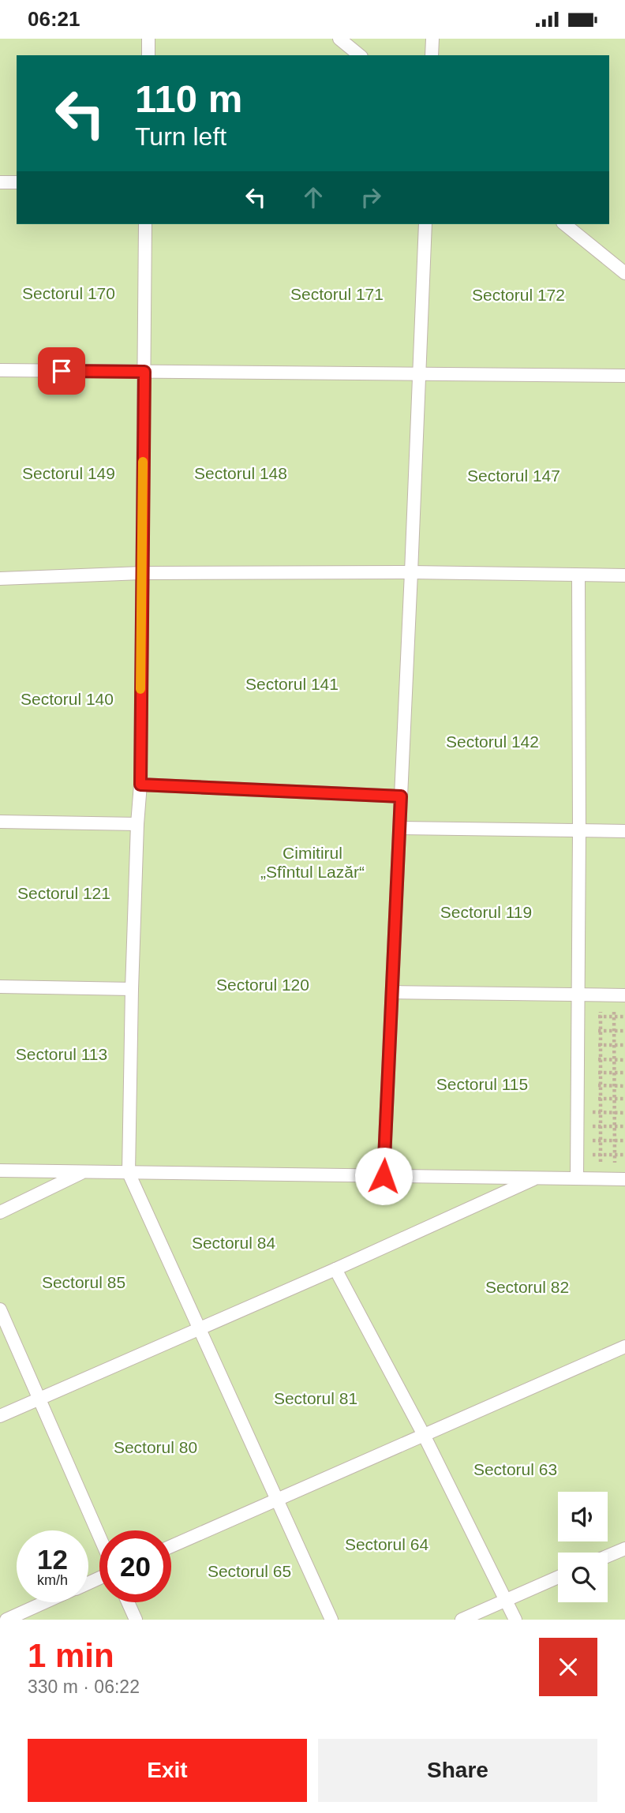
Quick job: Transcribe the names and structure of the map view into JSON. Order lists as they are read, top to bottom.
{
  "parks": [
    "Sectorul 170",
    "Sectorul 171",
    "Sectorul 172",
    "Sectorul 149",
    "Sectorul 148",
    "Sectorul 147",
    "Sectorul 141",
    "Sectorul 140",
    "Sectorul 142",
    "Cimitirul „Sfîntul Lazăr“",
    "Sectorul 121",
    "Sectorul 119",
    "Sectorul 120",
    "Sectorul 113",
    "Sectorul 115",
    "Sectorul 84",
    "Sectorul 85",
    "Sectorul 82",
    "Sectorul 81",
    "Sectorul 80",
    "Sectorul 63",
    "Sectorul 64",
    "Sectorul 65"
  ],
  "page": {
    "status": "06:21",
    "turn": ["110 m", "Turn left"],
    "speed": "12 km/h",
    "limit": "20",
    "heading": ["1 min", "330 m · 06:22"],
    "buttons": ["Exit", "Share"]
  }
}
